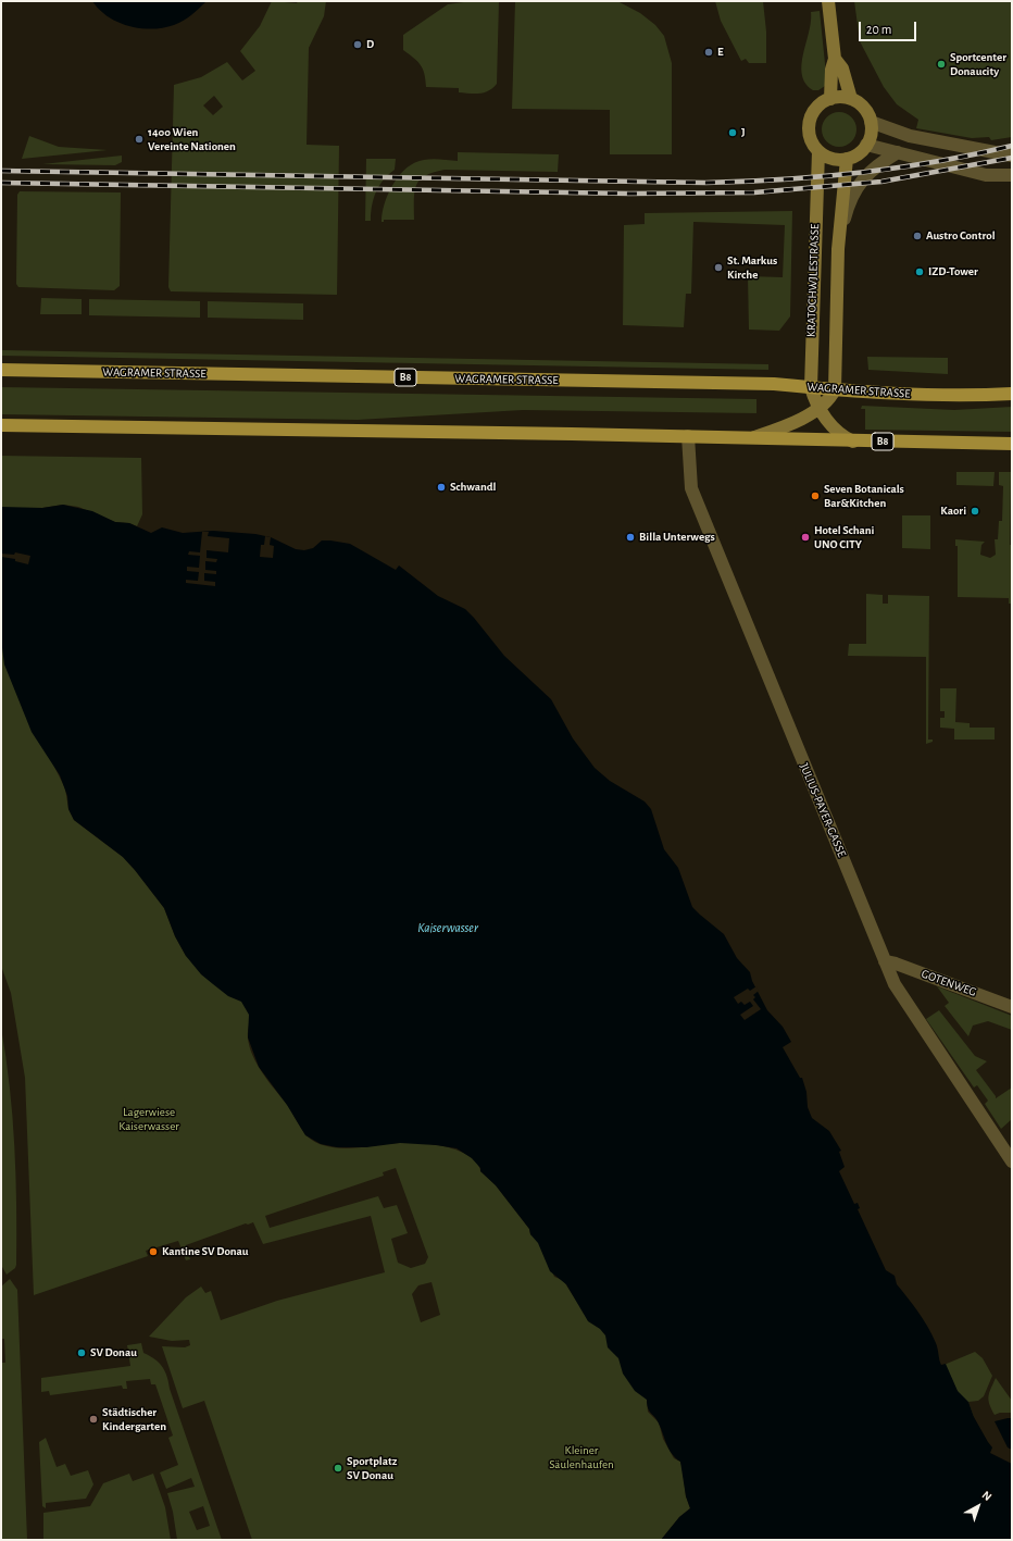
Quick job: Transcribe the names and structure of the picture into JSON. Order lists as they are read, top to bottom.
{
  "streets": {
    "main road": ["KRATOCHWJLESTRASSE", "WAGRAMER STRASSE", "B8"],
    "street": ["JULIUS-PAYER-GASSE", "GOTENWEG"]
  },
  "crossings": [
    ["KRATOCHWJLESTRASSE", "WAGRAMER STRASSE"],
    ["KRATOCHWJLESTRASSE", "B8"],
    ["B8", "JULIUS-PAYER-GASSE"],
    ["JULIUS-PAYER-GASSE", "GOTENWEG"]
  ],
  "water": ["Kaiserwasser"],
  "parks": ["Lagerwiese Kaiserwasser", "Kleiner Säulenhaufen"],
  "places": [
    "D",
    "E",
    "Sportcenter Donaucity",
    "J",
    "1400 Wien Vereinte Nationen",
    "Austro Control",
    "St. Markus Kirche",
    "IZD-Tower",
    "Schwandl",
    "Seven Botanicals Bar&Kitchen",
    "Kaori",
    "Billa Unterwegs",
    "Hotel Schani UNO CITY",
    "Kantine SV Donau",
    "SV Donau",
    "Städtischer Kindergarten",
    "Sportplatz SV Donau"
  ],
  "scale_bar": "20 m",
  "north": "top right"
}
